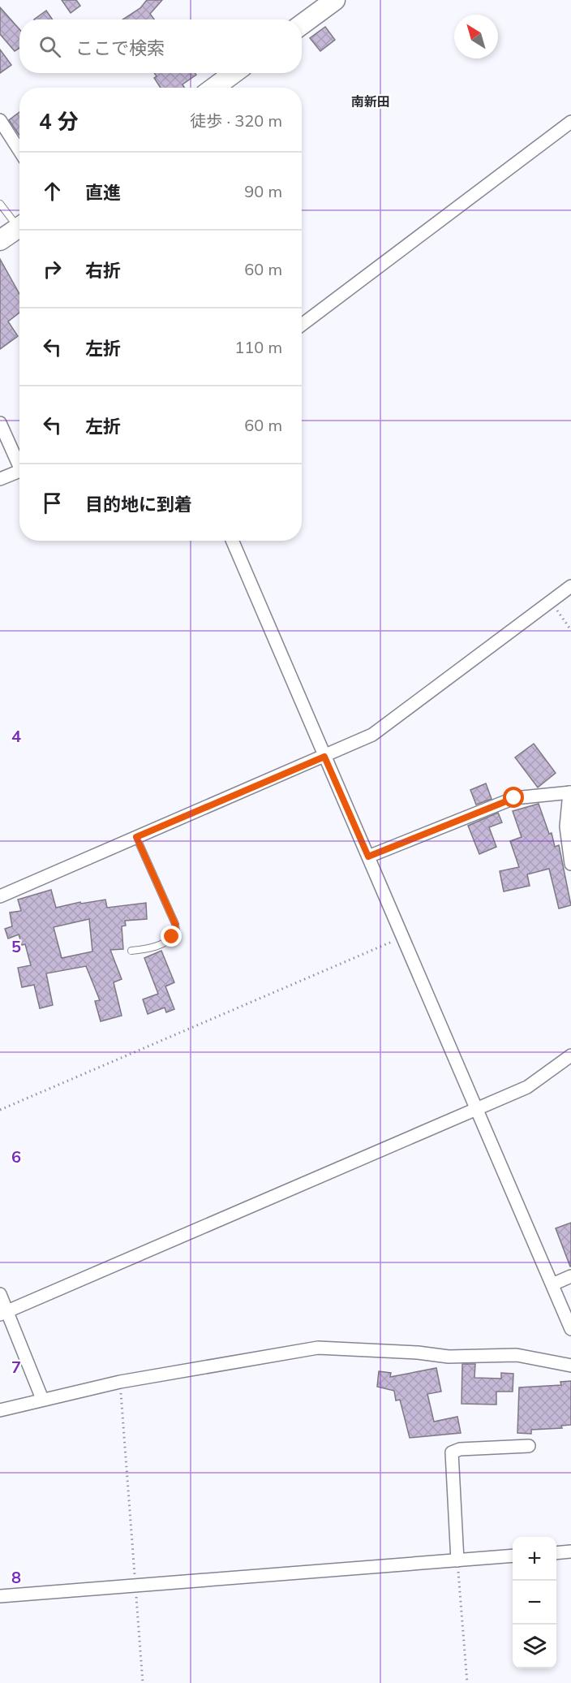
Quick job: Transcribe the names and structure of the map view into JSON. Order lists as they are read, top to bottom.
{
  "districts": ["南新田"],
  "north": "top left",
  "page": {
    "search": "ここで検索",
    "heading": ["4 分", "徒歩 · 320 m"],
    "list": [
      ["直進", "90 m"],
      ["右折", "60 m"],
      ["左折", "110 m"],
      ["左折", "60 m"],
      "目的地に到着"
    ],
    "map_buttons": ["+", "−"]
  },
  "grid": {
    "rows": [
      "4",
      "5",
      "6",
      "7",
      "8"
    ]
  }
}
